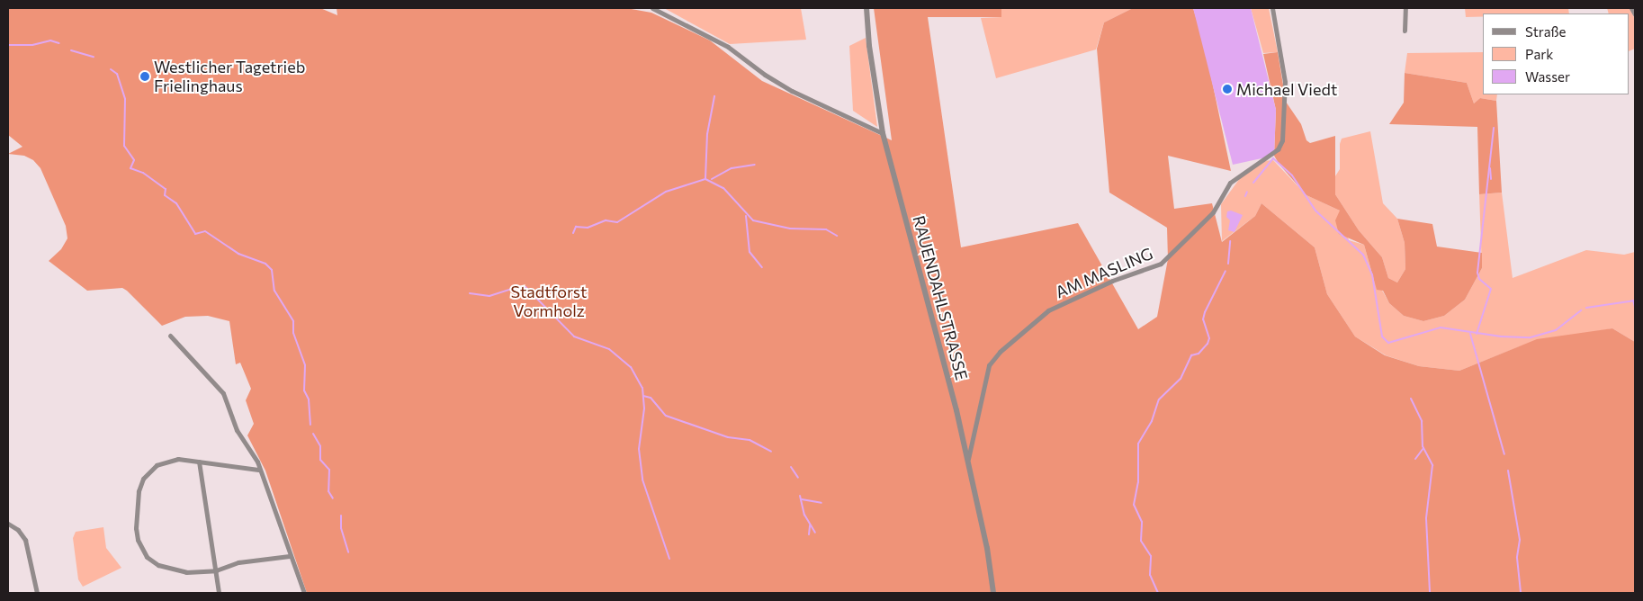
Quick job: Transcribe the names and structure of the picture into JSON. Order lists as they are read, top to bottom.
{
  "streets": {
    "street": ["AM MASLING", "RAUENDAHLSTRASSE"]
  },
  "crossings": [
    ["AM MASLING", "RAUENDAHLSTRASSE"]
  ],
  "parks": ["Stadtforst Vormholz"],
  "places": ["Westlicher Tagetrieb Frielinghaus", "Michael Viedt"],
  "legend": ["Straße", "Park", "Wasser"]
}
